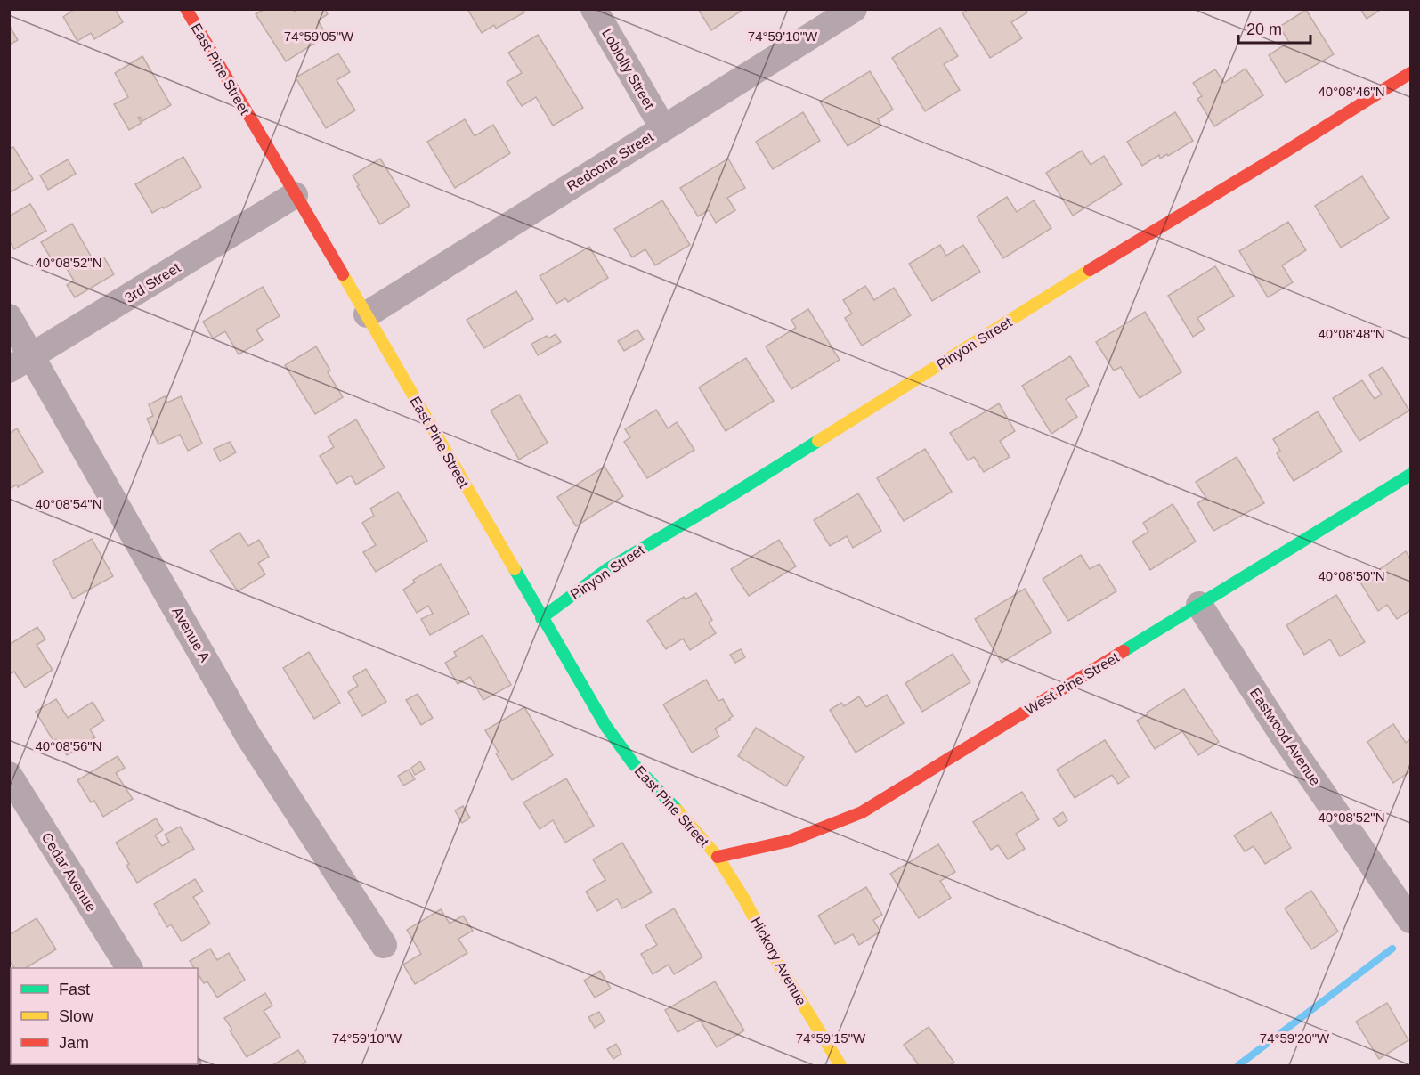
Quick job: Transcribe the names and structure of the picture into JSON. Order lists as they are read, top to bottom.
{
  "streets": {
    "street": [
      "East Pine Street",
      "Loblolly Street",
      "Redcone Street",
      "3rd Street",
      "Pinyon Street",
      "Avenue A",
      "West Pine Street",
      "Eastwood Avenue",
      "Cedar Avenue",
      "Hickory Avenue"
    ]
  },
  "crossings": [
    ["East Pine Street", "Redcone Street"],
    ["East Pine Street", "3rd Street"],
    ["East Pine Street", "Pinyon Street"],
    ["East Pine Street", "West Pine Street"],
    ["East Pine Street", "Hickory Avenue"],
    ["Loblolly Street", "Redcone Street"],
    ["3rd Street", "Avenue A"],
    ["West Pine Street", "Eastwood Avenue"],
    ["West Pine Street", "Hickory Avenue"]
  ],
  "legend": ["Fast", "Slow", "Jam"],
  "scale_bar": "20 m",
  "coordinates": [
    "74°59'05\"W",
    "74°59'10\"W",
    "40°08'46\"N",
    "40°08'52\"N",
    "40°08'48\"N",
    "40°08'54\"N",
    "40°08'50\"N",
    "40°08'56\"N",
    "74°59'15\"W",
    "74°59'20\"W"
  ]
}
